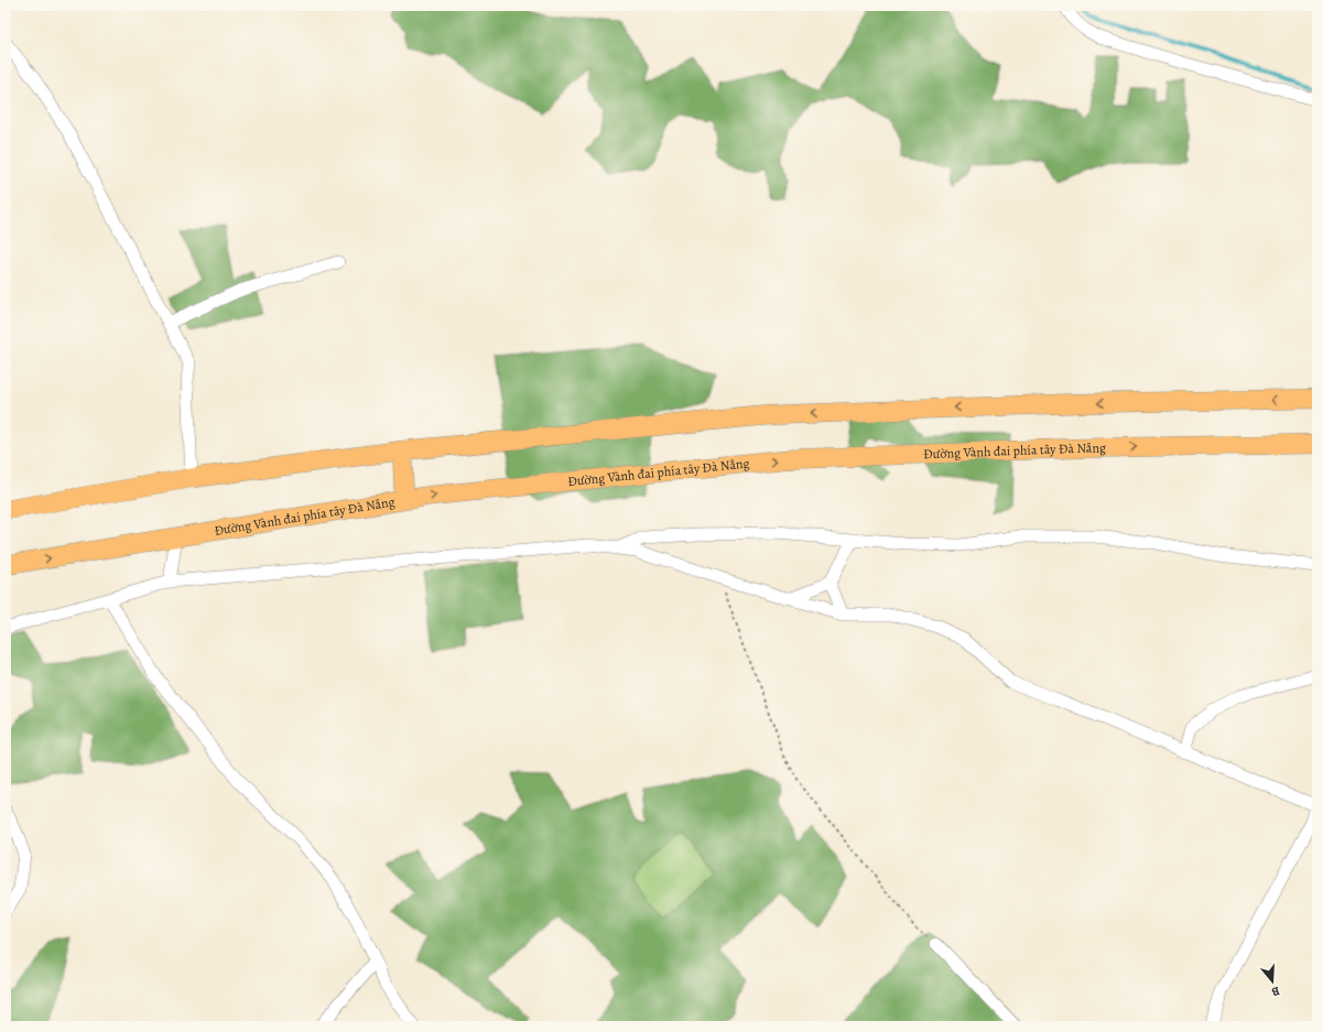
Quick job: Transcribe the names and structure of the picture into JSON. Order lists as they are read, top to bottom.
{
  "streets": {
    "main road": ["Đường Vành đai phía tây Đà Nẵng"]
  },
  "north": "bottom"
}
